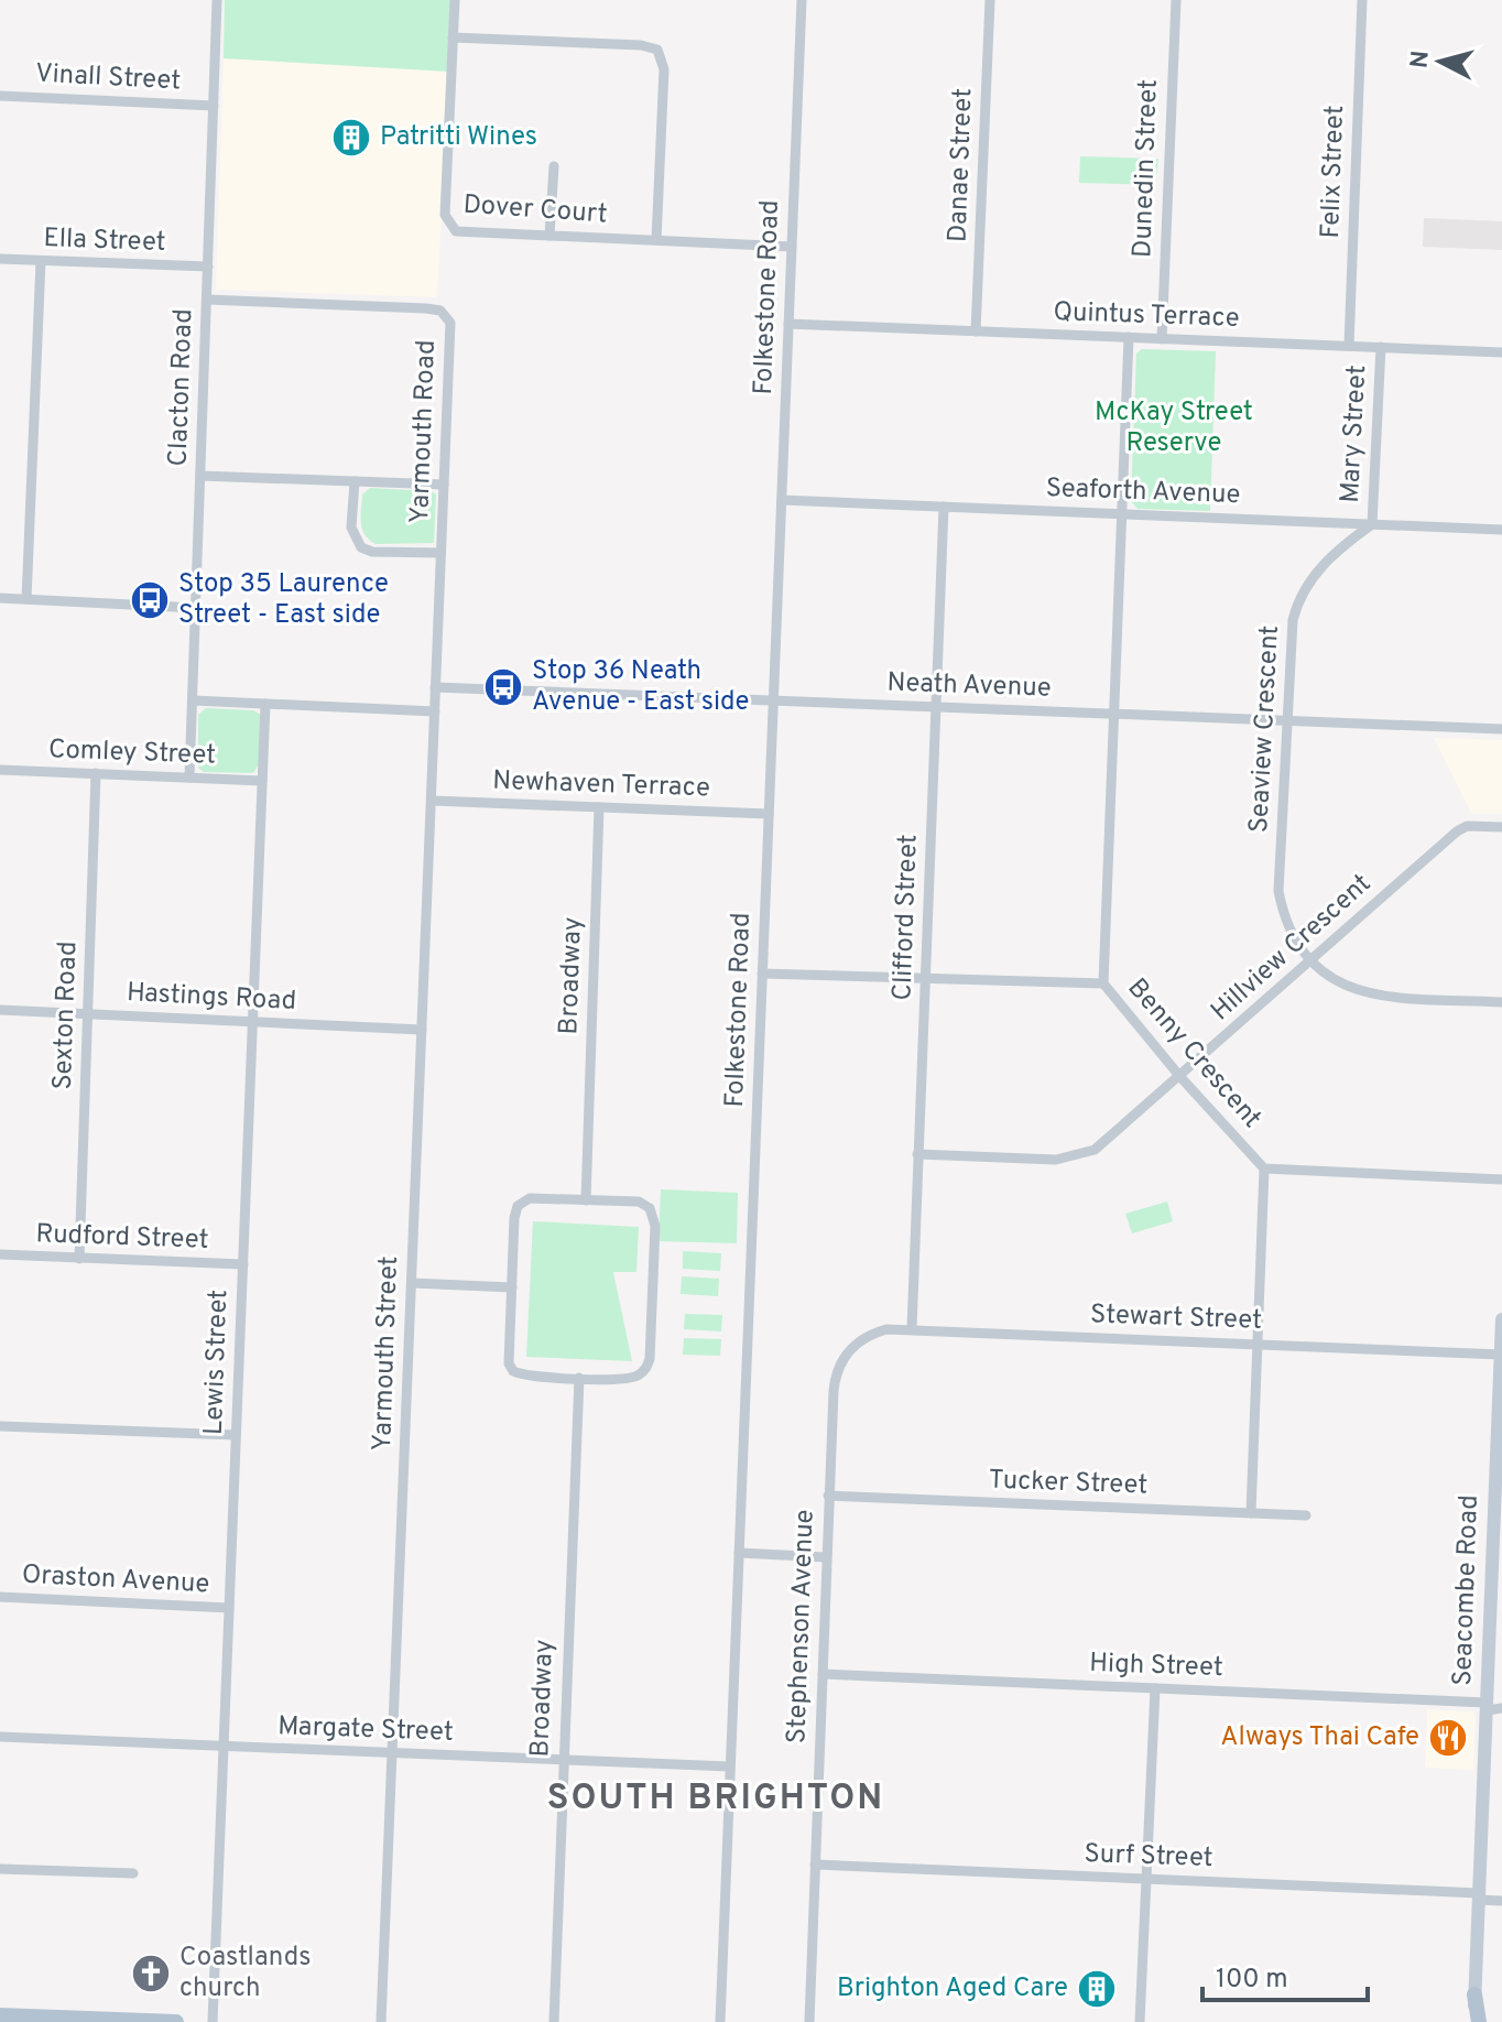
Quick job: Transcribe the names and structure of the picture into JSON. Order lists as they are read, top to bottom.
{
  "streets": {
    "main road": ["Seacombe Road"],
    "street": [
      "Vinall Street",
      "Danae Street",
      "Dunedin Street",
      "Felix Street",
      "Dover Court",
      "Ella Street",
      "Folkestone Road",
      "Quintus Terrace",
      "Clacton Road",
      "Yarmouth Road",
      "Mary Street",
      "Seaforth Avenue",
      "Neath Avenue",
      "Seaview Crescent",
      "Comley Street",
      "Newhaven Terrace",
      "Clifford Street",
      "Hillview Crescent",
      "Broadway",
      "Hastings Road",
      "Sexton Road",
      "Benny Crescent",
      "Rudford Street",
      "Stewart Street",
      "Yarmouth Street",
      "Lewis Street",
      "Tucker Street",
      "Oraston Avenue",
      "Stephenson Avenue",
      "High Street",
      "Margate Street",
      "Surf Street"
    ]
  },
  "crossings": [
    ["Vinall Street", "Clacton Road"],
    ["Danae Street", "Quintus Terrace"],
    ["Dunedin Street", "Quintus Terrace"],
    ["Felix Street", "Quintus Terrace"],
    ["Dover Court", "Folkestone Road"],
    ["Ella Street", "Clacton Road"],
    ["Folkestone Road", "Quintus Terrace"],
    ["Folkestone Road", "Seaforth Avenue"],
    ["Folkestone Road", "Neath Avenue"],
    ["Folkestone Road", "Newhaven Terrace"],
    ["Folkestone Road", "Margate Street"],
    ["Quintus Terrace", "Mary Street"],
    ["Quintus Terrace", "Benny Crescent"],
    ["Clacton Road", "Yarmouth Road"],
    ["Clacton Road", "Comley Street"],
    ["Yarmouth Road", "Neath Avenue"],
    ["Yarmouth Road", "Yarmouth Street"],
    ["Mary Street", "Seaforth Avenue"],
    ["Mary Street", "Seaview Crescent"],
    ["Seaforth Avenue", "Seaview Crescent"],
    ["Seaforth Avenue", "Clifford Street"],
    ["Seaforth Avenue", "Benny Crescent"],
    ["Neath Avenue", "Seaview Crescent"],
    ["Neath Avenue", "Clifford Street"],
    ["Neath Avenue", "Benny Crescent"],
    ["Neath Avenue", "Yarmouth Street"],
    ["Seaview Crescent", "Hillview Crescent"],
    ["Comley Street", "Sexton Road"],
    ["Comley Street", "Lewis Street"],
    ["Newhaven Terrace", "Broadway"],
    ["Newhaven Terrace", "Yarmouth Street"],
    ["Clifford Street", "Hillview Crescent"],
    ["Clifford Street", "Stewart Street"],
    ["Hillview Crescent", "Benny Crescent"],
    ["Broadway", "Margate Street"],
    ["Hastings Road", "Sexton Road"],
    ["Hastings Road", "Yarmouth Street"],
    ["Hastings Road", "Lewis Street"],
    ["Sexton Road", "Rudford Street"],
    ["Rudford Street", "Lewis Street"],
    ["Stewart Street", "Seacombe Road"],
    ["Stewart Street", "Stephenson Avenue"],
    ["Yarmouth Street", "Margate Street"],
    ["Lewis Street", "Oraston Avenue"],
    ["Lewis Street", "Margate Street"],
    ["Tucker Street", "Stephenson Avenue"],
    ["Seacombe Road", "High Street"],
    ["Seacombe Road", "Surf Street"],
    ["Stephenson Avenue", "High Street"],
    ["Stephenson Avenue", "Surf Street"]
  ],
  "districts": ["SOUTH BRIGHTON"],
  "parks": ["McKay Street Reserve"],
  "places": {
    "building": ["Patritti Wines", "Brighton Aged Care"],
    "bus stop": ["Stop 35 Laurence Street - East side", "Stop 36 Neath Avenue - East side"],
    "restaurant": ["Always Thai Cafe"],
    "church": ["Coastlands church"]
  },
  "scale_bar": "100 m",
  "north": "left"
}
